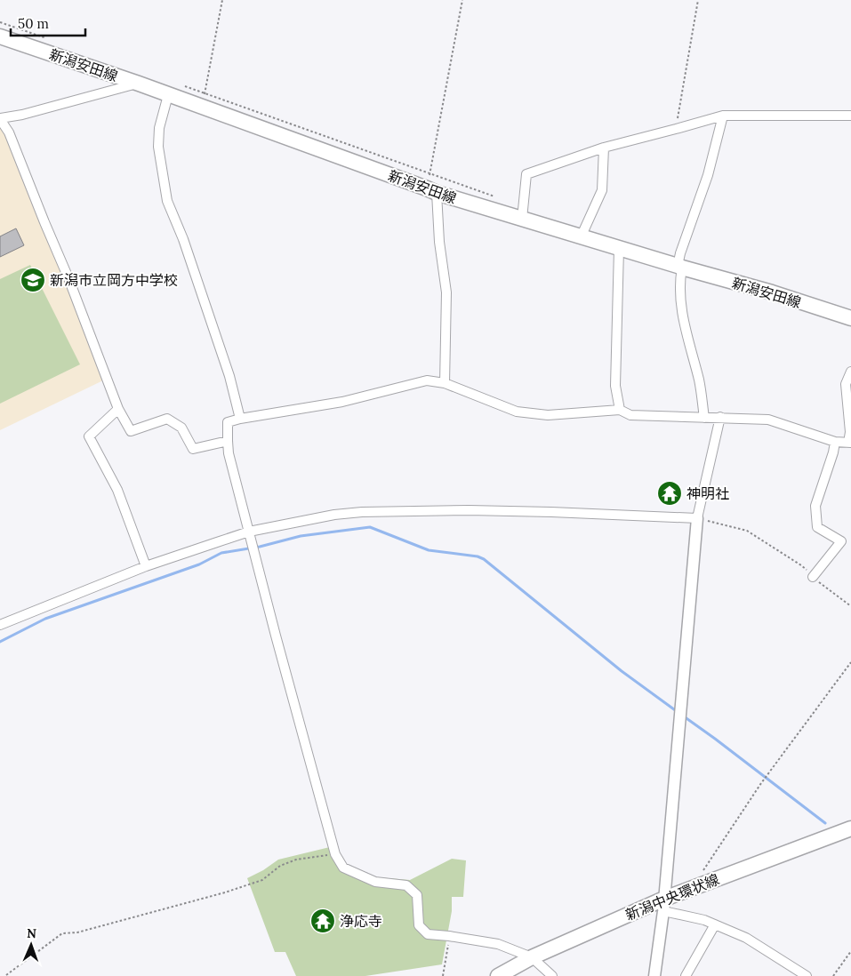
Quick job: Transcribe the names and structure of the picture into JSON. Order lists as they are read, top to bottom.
{
  "streets": {
    "main road": ["新潟安田線", "新潟中央環状線"]
  },
  "places": {
    "school or university": ["新潟市立岡方中学校"],
    "temple": ["神明社", "浄応寺"]
  },
  "scale_bar": "50 m",
  "north": "top"
}
